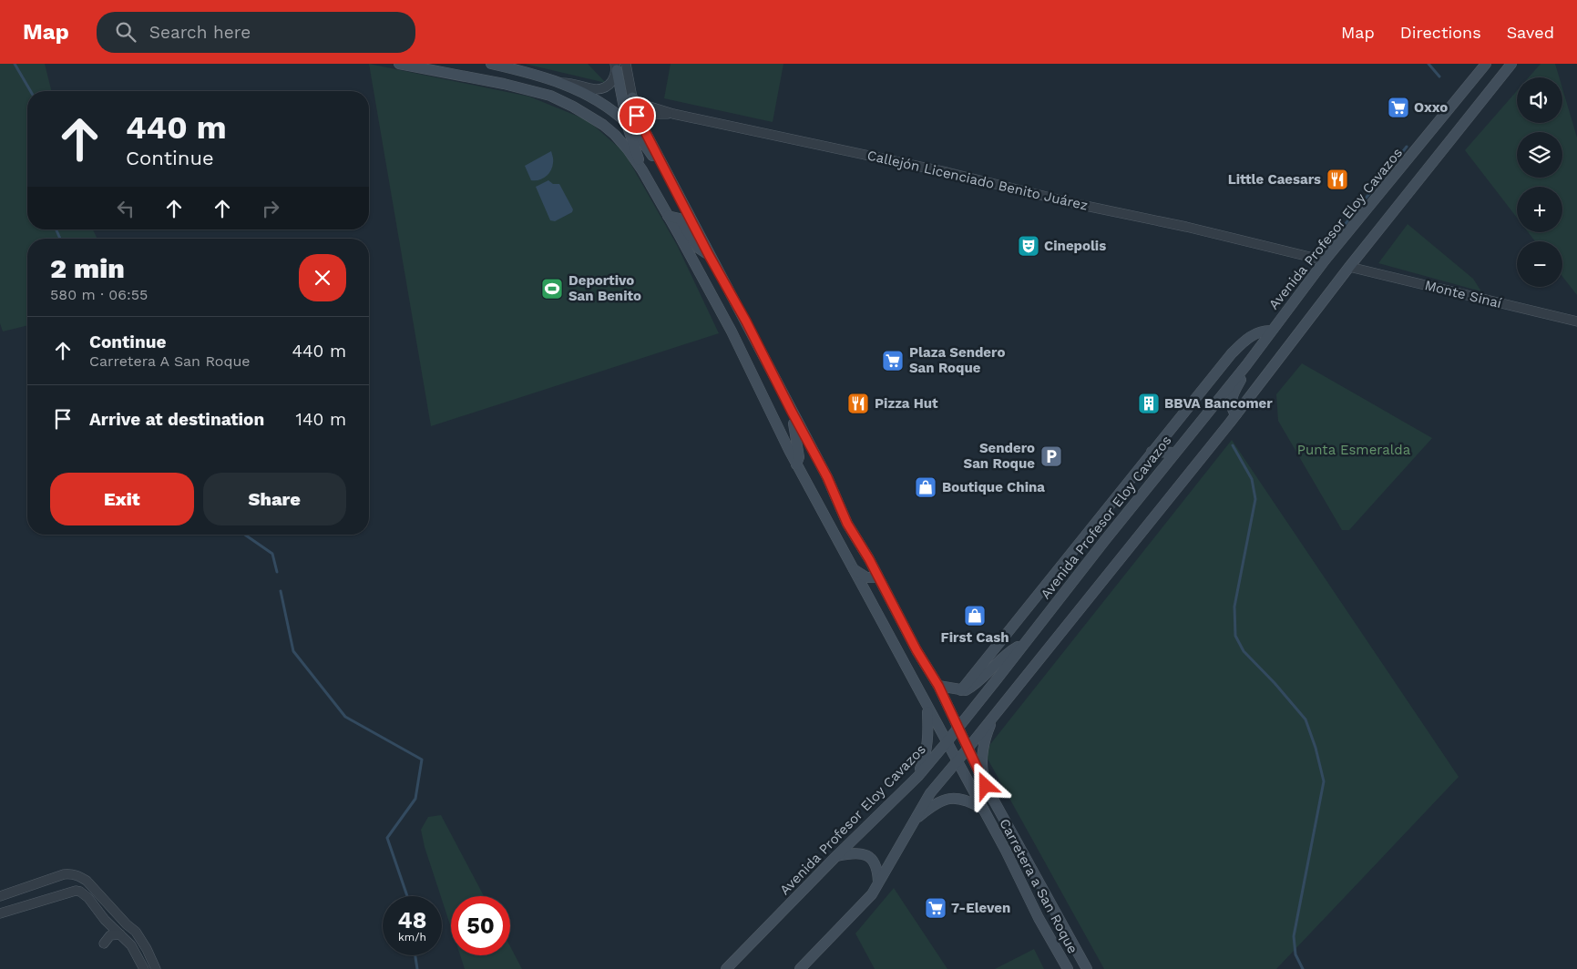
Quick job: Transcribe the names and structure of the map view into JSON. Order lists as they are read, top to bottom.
{
  "streets": {
    "main road": ["Avenida Profesor Eloy Cavazos", "Carretera a San Roque"],
    "street": ["Callejón Licenciado Benito Juárez", "Monte Sinaí"]
  },
  "crossings": [
    ["Callejón Licenciado Benito Juárez", "Avenida Profesor Eloy Cavazos"],
    ["Avenida Profesor Eloy Cavazos", "Carretera a San Roque"]
  ],
  "parks": ["Punta Esmeralda"],
  "places": {
    "supermarket": ["Oxxo", "Plaza Sendero San Roque", "7-Eleven"],
    "restaurant": ["Little Caesars", "Pizza Hut"],
    "theatre": ["Cinepolis"],
    "sports": ["Deportivo San Benito"],
    "building": ["BBVA Bancomer"],
    "parking": ["Sendero San Roque"],
    "shop": ["Boutique China", "First Cash"]
  },
  "page": {
    "header": "Map",
    "search": "Search here",
    "nav": ["Map", "Directions", "Saved"],
    "map_buttons": ["+", "−"],
    "turn": ["440 m", "Continue"],
    "heading": ["2 min", "580 m · 06:55"],
    "list": [
      {
        "name": "Continue",
        "note": "Carretera A San Roque",
        "value": "440 m"
      },
      {
        "name": "Arrive at destination",
        "value": "140 m"
      }
    ],
    "buttons": ["Exit", "Share"],
    "speed": "48 km/h",
    "limit": "50"
  }
}
